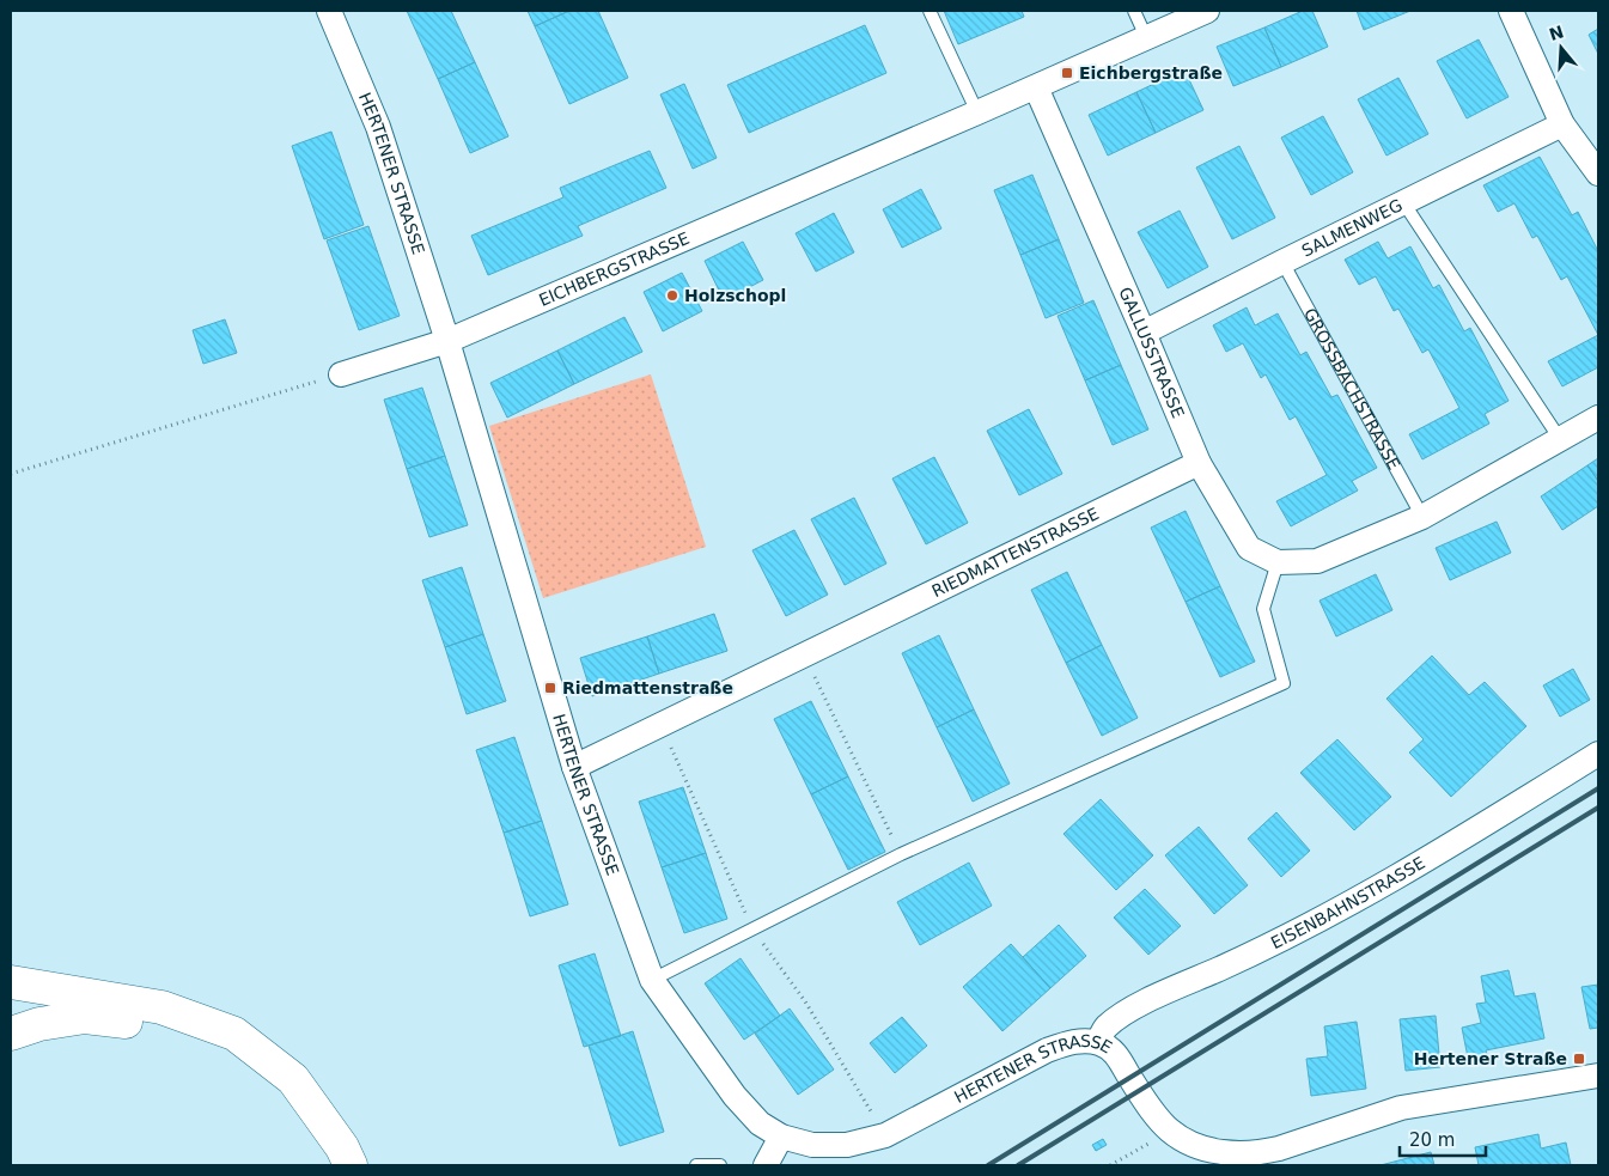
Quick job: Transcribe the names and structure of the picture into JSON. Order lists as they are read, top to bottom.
{
  "streets": {
    "street": [
      "HERTENER STRASSE",
      "SALMENWEG",
      "EICHBERGSTRASSE",
      "GALLUSSTRASSE",
      "RIEDMATTENSTRASSE",
      "EISENBAHNSTRASSE"
    ],
    "lane": ["GROSSBACHSTRASSE"]
  },
  "crossings": [
    ["HERTENER STRASSE", "EICHBERGSTRASSE"],
    ["HERTENER STRASSE", "RIEDMATTENSTRASSE"],
    ["HERTENER STRASSE", "EISENBAHNSTRASSE"],
    ["SALMENWEG", "GALLUSSTRASSE"],
    ["SALMENWEG", "GROSSBACHSTRASSE"],
    ["EICHBERGSTRASSE", "GALLUSSTRASSE"],
    ["GALLUSSTRASSE", "GROSSBACHSTRASSE"],
    ["GALLUSSTRASSE", "RIEDMATTENSTRASSE"]
  ],
  "places": {
    "transit": ["Eichbergstraße", "Riedmattenstraße", "Hertener Straße"],
    "other": ["Holzschopl"]
  },
  "scale_bar": "20 m",
  "north": "top"
}
